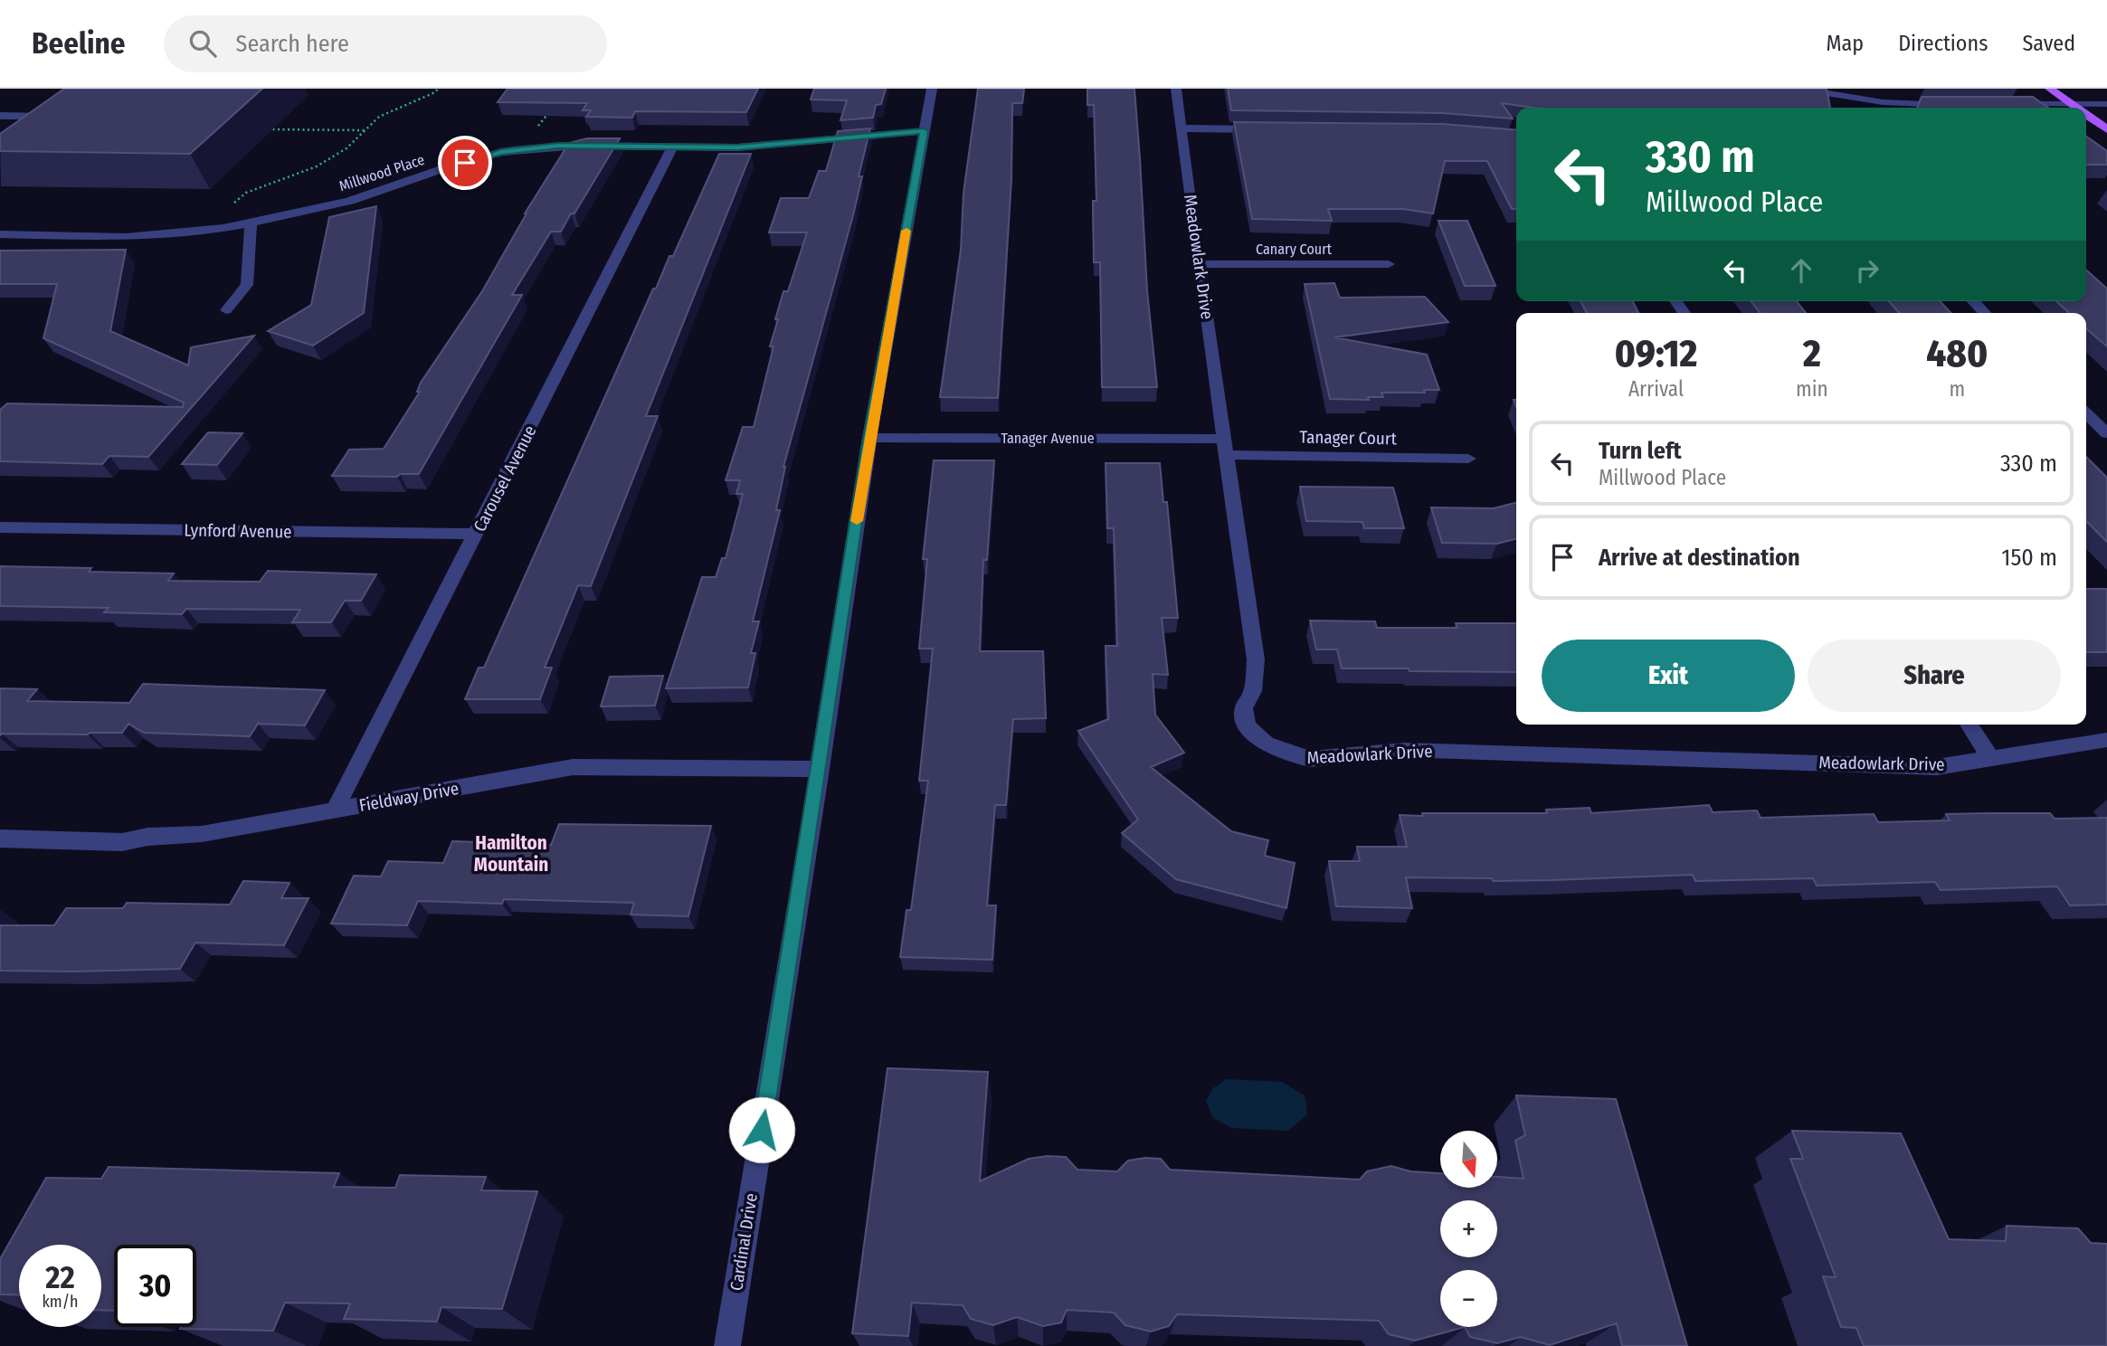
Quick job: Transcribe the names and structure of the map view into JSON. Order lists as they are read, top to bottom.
{
  "streets": {
    "street": [
      "Millwood Place",
      "Canary Court",
      "Meadowlark Drive",
      "Tanager Avenue",
      "Tanager Court",
      "Carousel Avenue",
      "Lynford Avenue",
      "Fieldway Drive",
      "Cardinal Drive"
    ]
  },
  "crossings": [
    ["Millwood Place", "Carousel Avenue"],
    ["Millwood Place", "Cardinal Drive"],
    ["Canary Court", "Meadowlark Drive"],
    ["Meadowlark Drive", "Tanager Avenue"],
    ["Meadowlark Drive", "Tanager Court"],
    ["Tanager Avenue", "Tanager Court"],
    ["Tanager Avenue", "Cardinal Drive"],
    ["Carousel Avenue", "Lynford Avenue"],
    ["Carousel Avenue", "Fieldway Drive"],
    ["Fieldway Drive", "Cardinal Drive"]
  ],
  "districts": ["Hamilton Mountain"],
  "north": "bottom",
  "page": {
    "header": "Beeline",
    "search": "Search here",
    "nav": ["Map", "Directions", "Saved"],
    "turn": ["330 m", "Millwood Place"],
    "eta": [
      "09:12",
      "Arrival",
      "2",
      "min",
      "480",
      "m"
    ],
    "list": [
      {
        "name": "Turn left",
        "note": "Millwood Place",
        "value": "330 m"
      },
      {
        "name": "Arrive at destination",
        "value": "150 m"
      }
    ],
    "buttons": ["Exit", "Share"],
    "map_buttons": ["+", "−"],
    "speed": "22 km/h",
    "limit": "30"
  }
}
